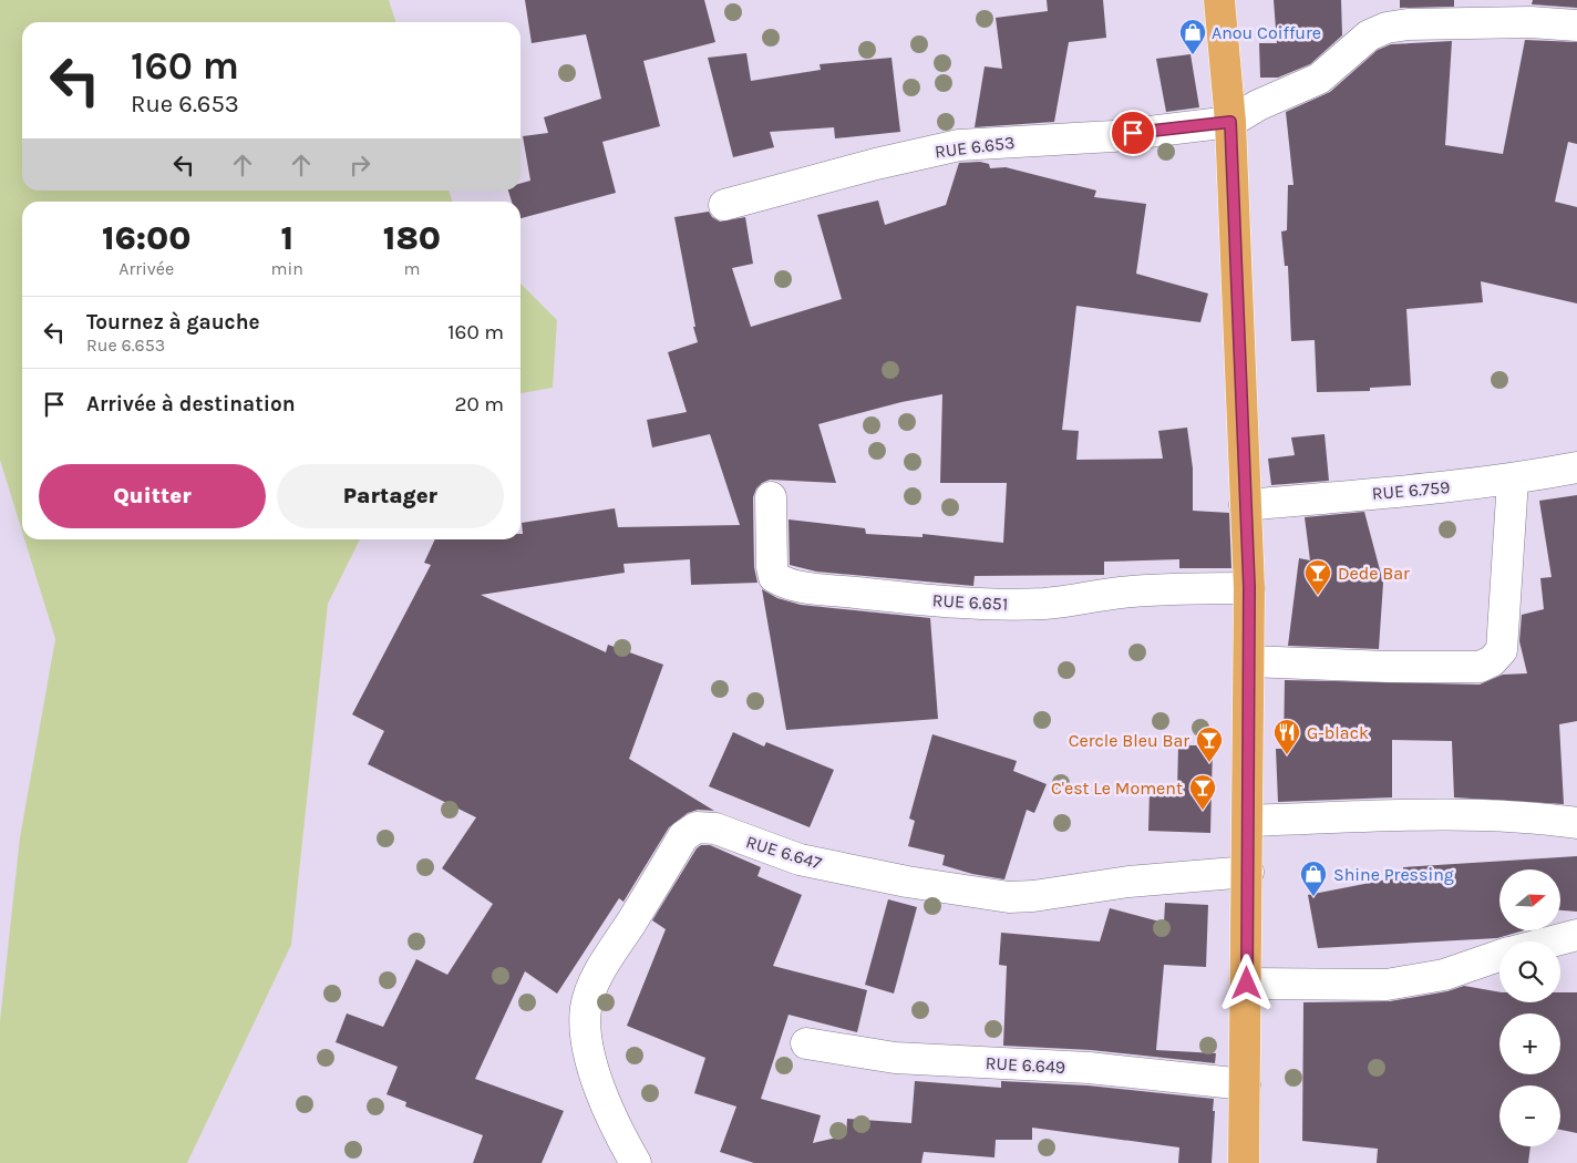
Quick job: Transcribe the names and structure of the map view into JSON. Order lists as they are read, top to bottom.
{
  "streets": {
    "street": [
      "RUE 6.653",
      "RUE 6.759",
      "RUE 6.651",
      "RUE 6.647",
      "RUE 6.649"
    ]
  },
  "places": {
    "shop": ["Anou Coiffure", "Shine Pressing"],
    "bar": ["Dede Bar", "Cercle Bleu Bar", "C'est Le Moment"],
    "restaurant": ["G-black"]
  },
  "north": "right",
  "page": {
    "turn": ["160 m", "Rue 6.653"],
    "eta": [
      "16:00",
      "Arrivée",
      "1",
      "min",
      "180",
      "m"
    ],
    "list": [
      {
        "name": "Tournez à gauche",
        "note": "Rue 6.653",
        "value": "160 m"
      },
      {
        "name": "Arrivée à destination",
        "value": "20 m"
      }
    ],
    "buttons": ["Quitter", "Partager"],
    "map_buttons": ["+", "−"]
  }
}
